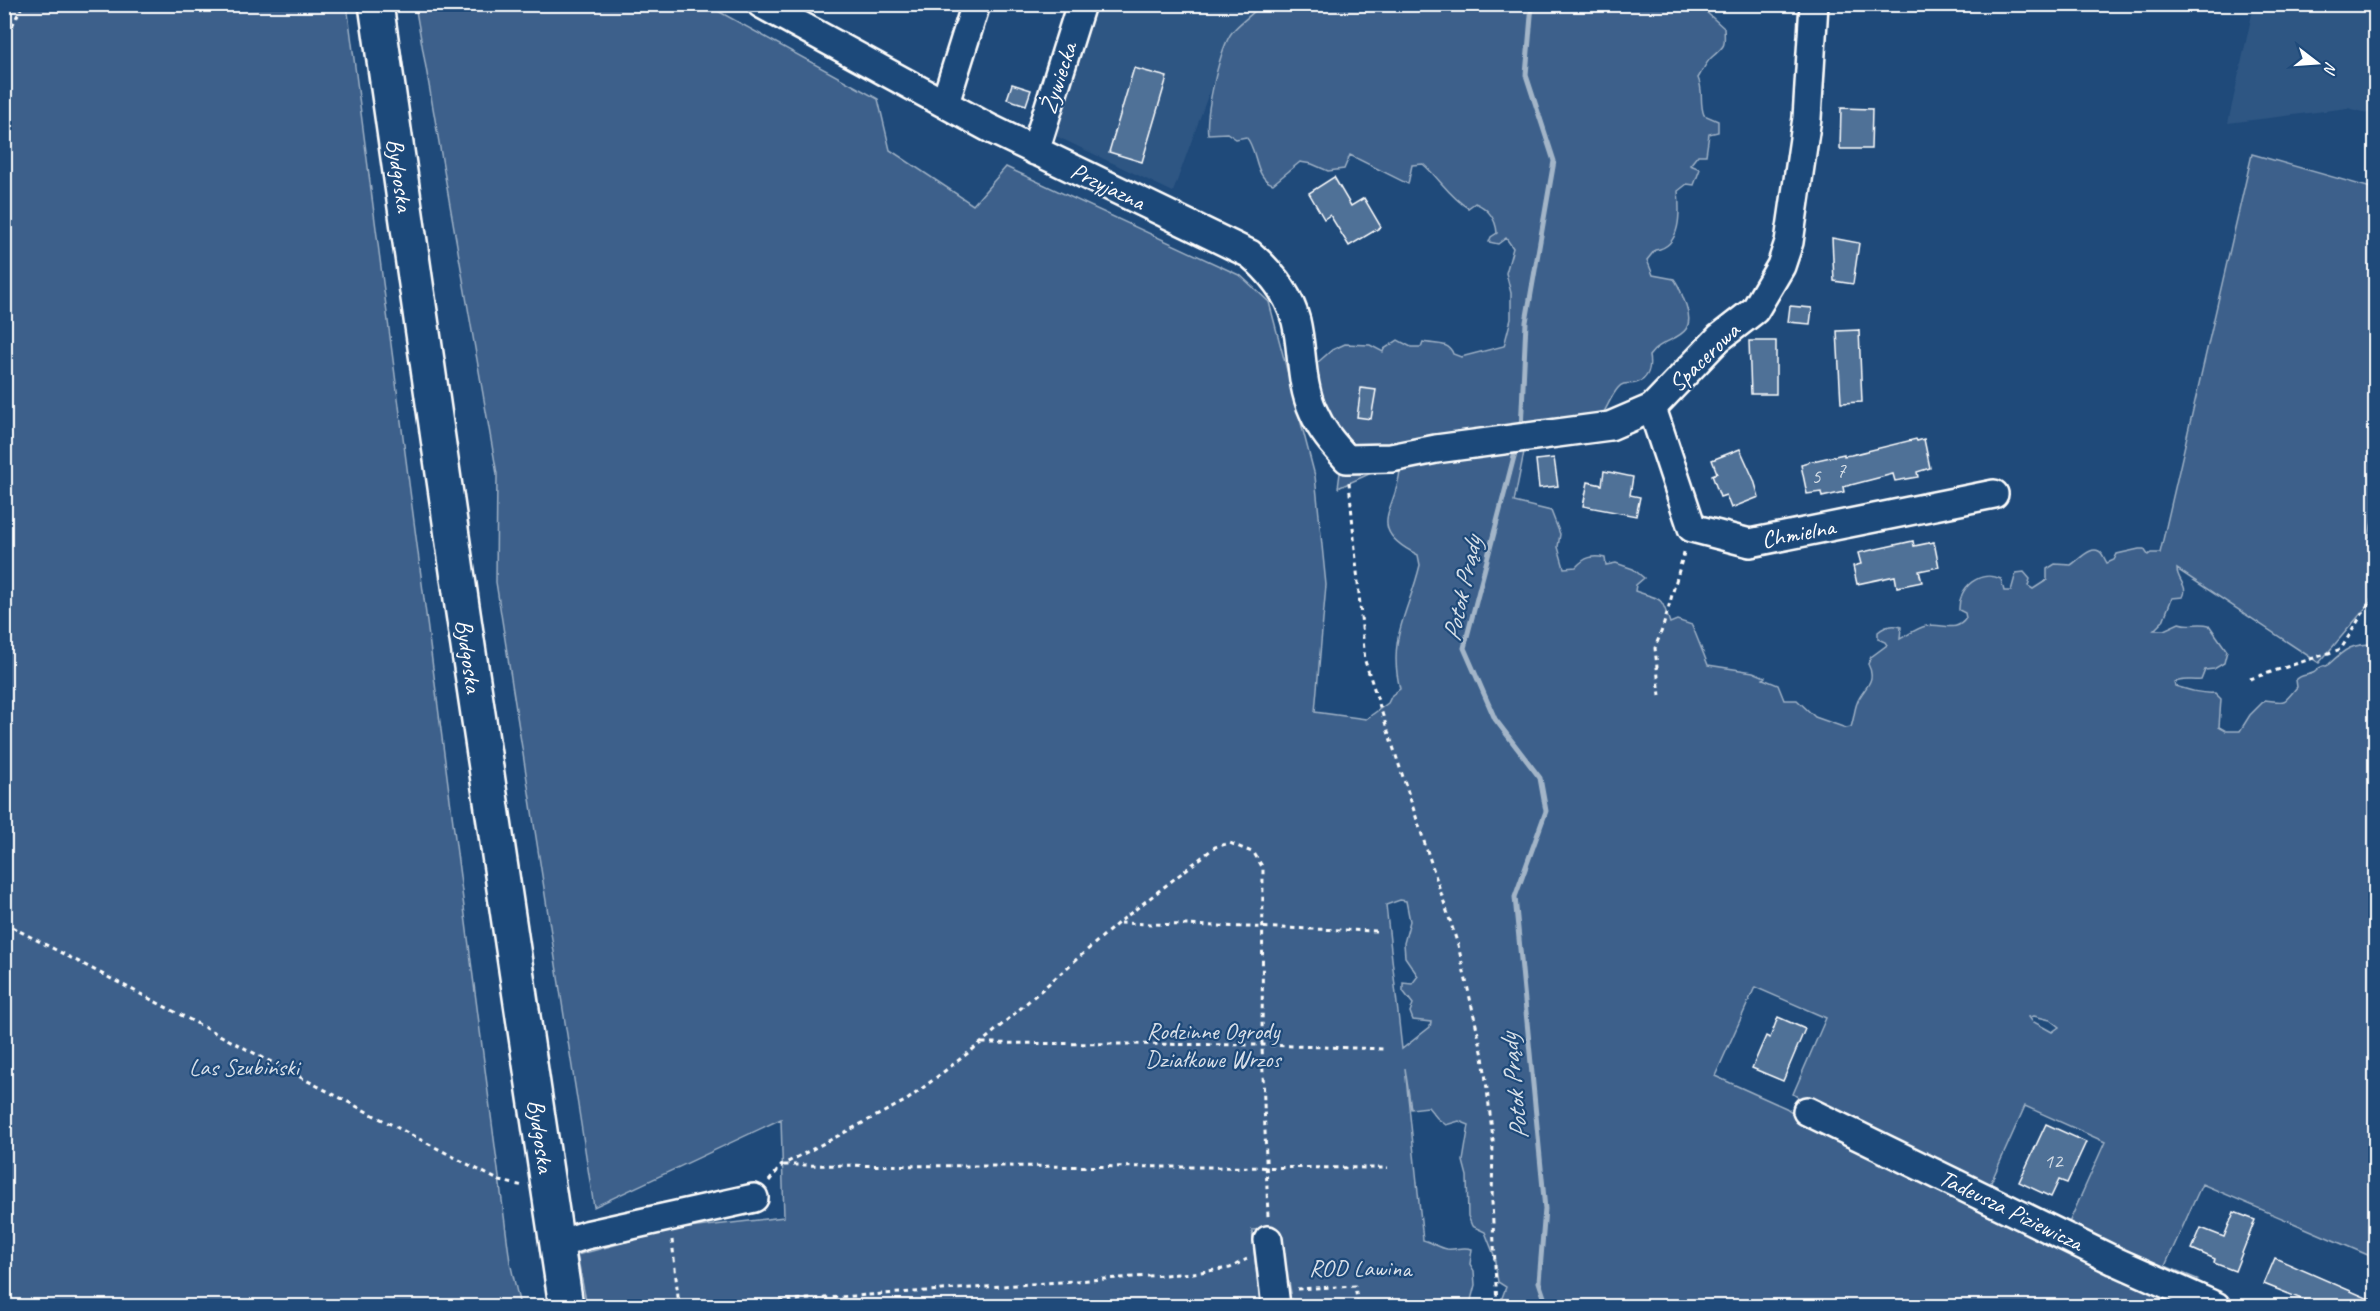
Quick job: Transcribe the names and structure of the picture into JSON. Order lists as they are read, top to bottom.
{
  "streets": {
    "main road": ["Bydgoska"],
    "street": [
      "Żywiecka",
      "Przyjazna",
      "Spacerowa",
      "Chmielna",
      "Tadeusza Piziewicza"
    ]
  },
  "crossings": [
    ["Żywiecka", "Przyjazna"],
    ["Przyjazna", "Spacerowa"]
  ],
  "water": ["Potok Prądy"],
  "parks": ["Rodzinne Ogrody Działkowe Wrzos", "Las Szubiński", "ROD Lawina"],
  "house_numbers": ["7", "5", "12"],
  "north": "right"
}
